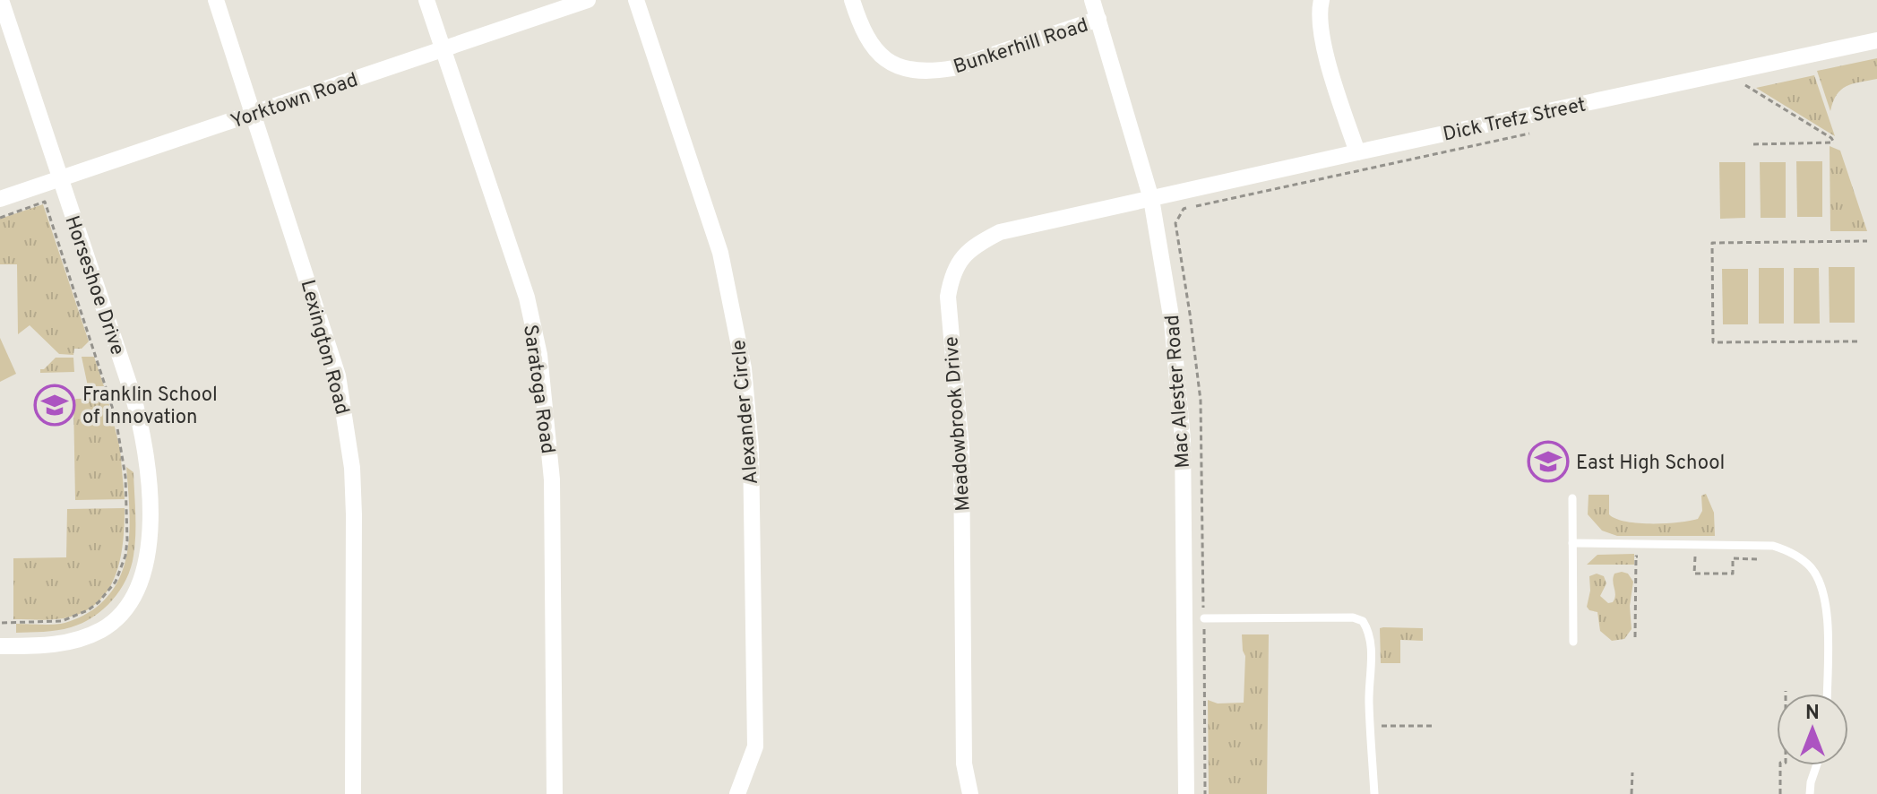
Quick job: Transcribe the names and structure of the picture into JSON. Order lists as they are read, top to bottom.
{
  "streets": {
    "street": [
      "Bunkerhill Road",
      "Yorktown Road",
      "Dick Trefz Street",
      "Horseshoe Drive",
      "Lexington Road",
      "Saratoga Road",
      "Mac Alester Road",
      "Alexander Circle",
      "Meadowbrook Drive"
    ]
  },
  "crossings": [
    ["Bunkerhill Road", "Mac Alester Road"],
    ["Yorktown Road", "Horseshoe Drive"],
    ["Yorktown Road", "Lexington Road"],
    ["Yorktown Road", "Saratoga Road"],
    ["Dick Trefz Street", "Mac Alester Road"],
    ["Dick Trefz Street", "Meadowbrook Drive"],
    ["Mac Alester Road", "Meadowbrook Drive"]
  ],
  "places": {
    "school or university": ["Franklin School of Innovation", "East High School"]
  },
  "north": "top"
}
